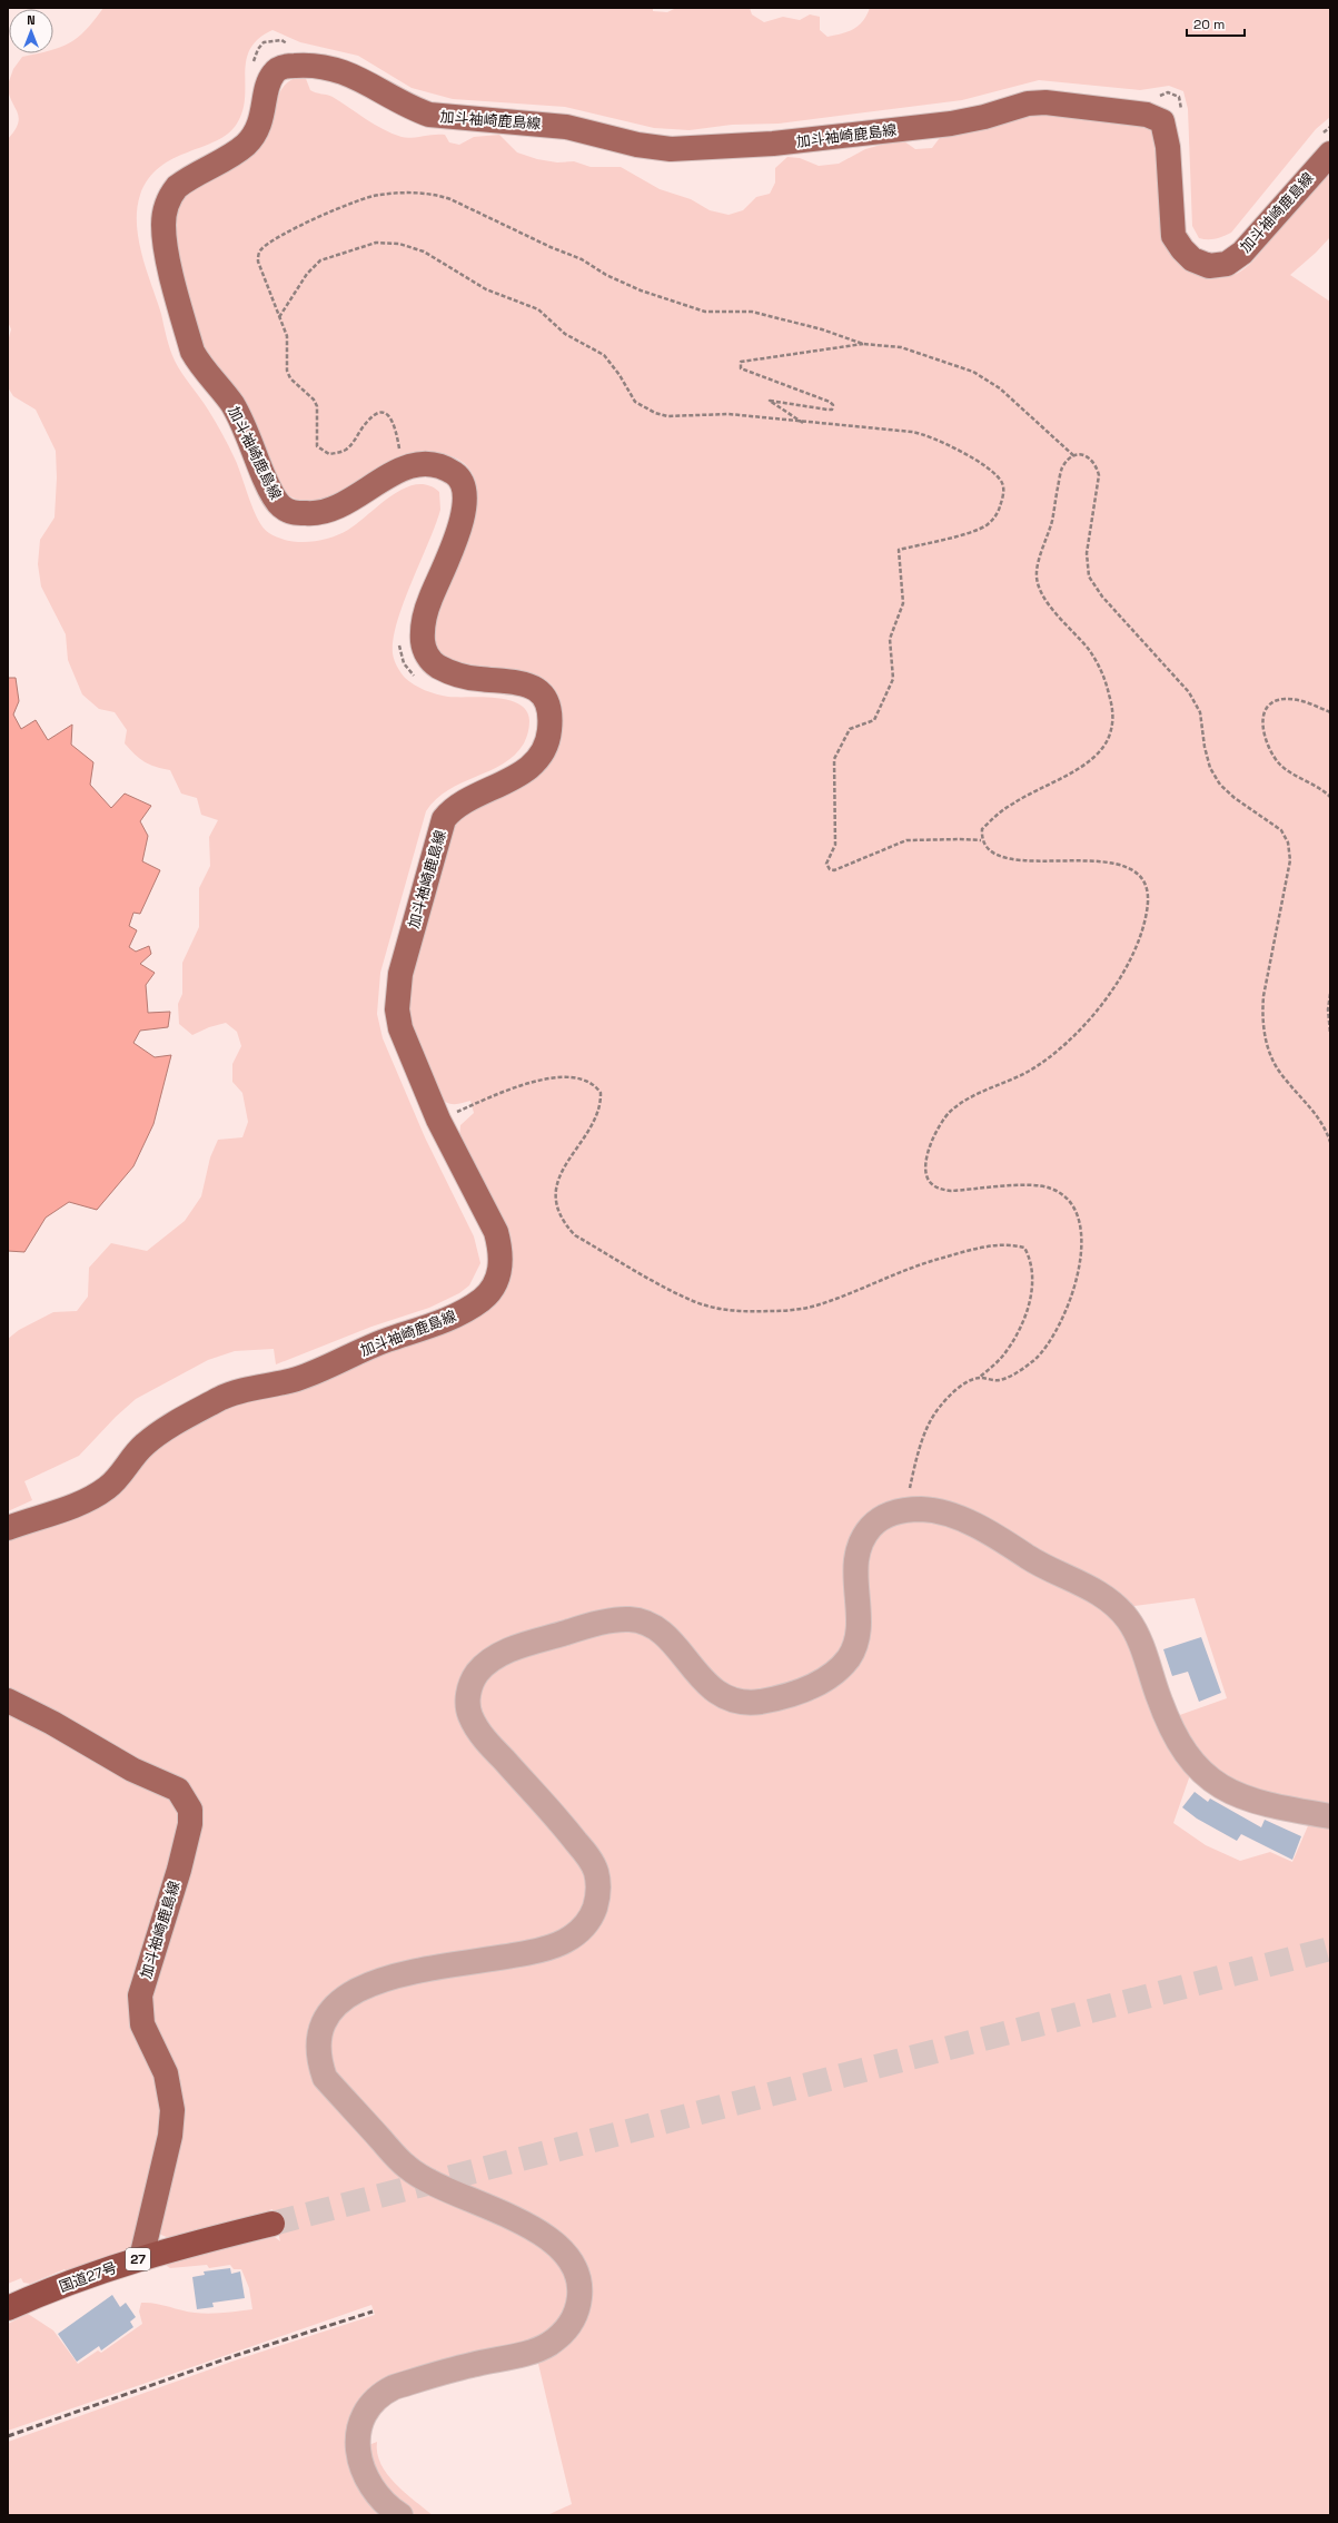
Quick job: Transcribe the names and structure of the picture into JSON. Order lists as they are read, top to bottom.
{
  "streets": {
    "highway": ["27", "国道27号"],
    "main road": ["加斗袖崎鹿島線"]
  },
  "crossings": [
    ["加斗袖崎鹿島線", "国道27号"]
  ],
  "scale_bar": "20 m",
  "north": "top"
}
